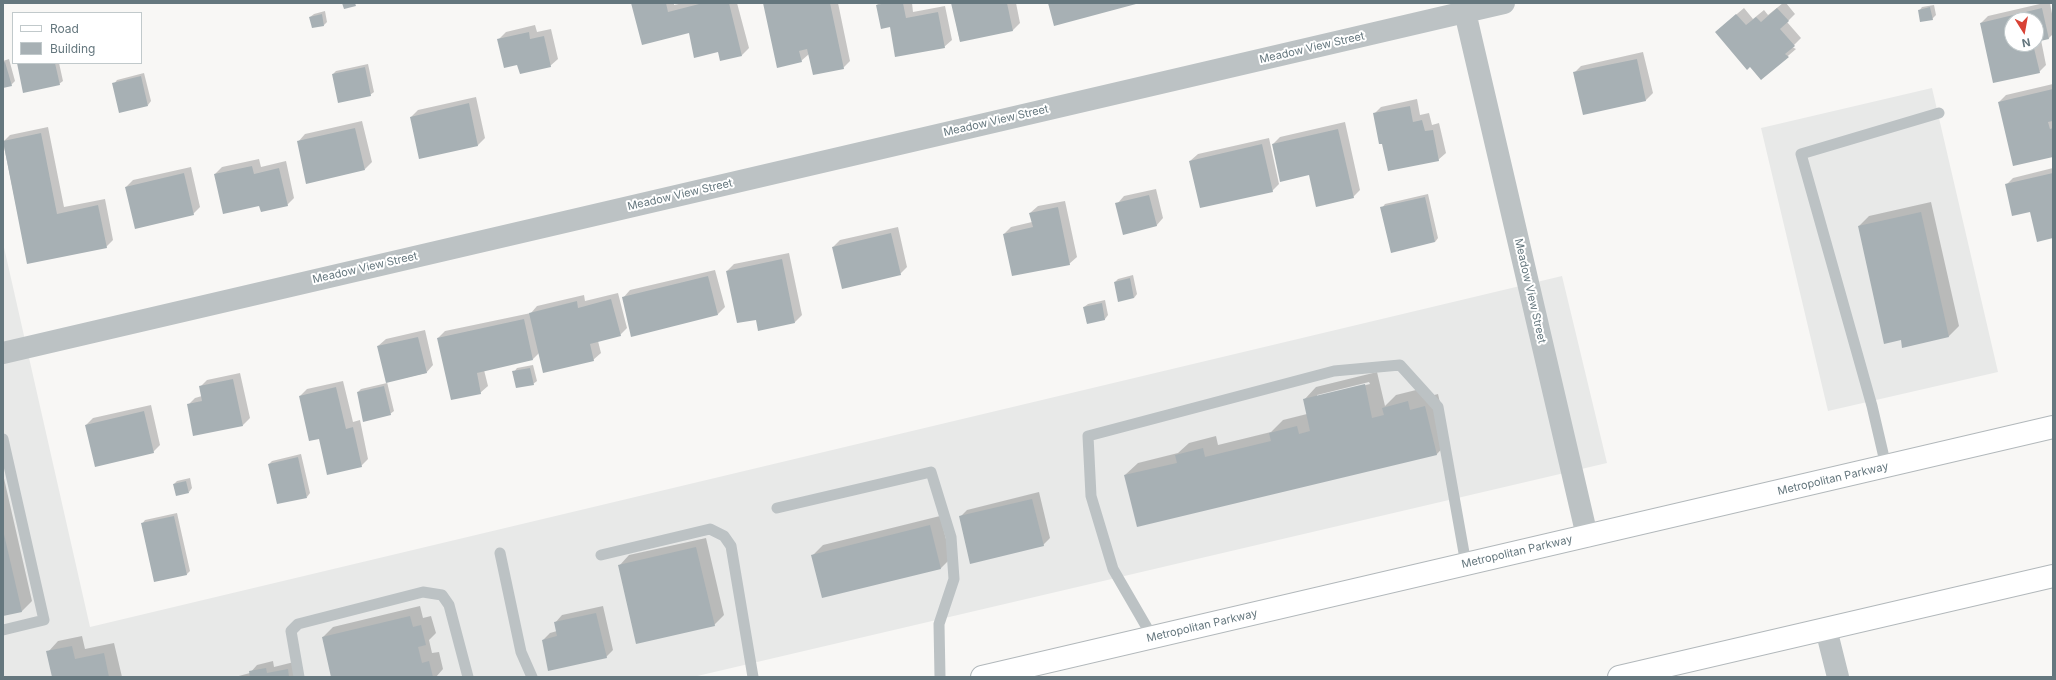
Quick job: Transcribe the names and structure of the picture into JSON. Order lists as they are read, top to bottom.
{
  "streets": {
    "main road": ["Metropolitan Parkway"],
    "street": ["Meadow View Street"]
  },
  "crossings": [
    ["Meadow View Street", "Metropolitan Parkway"]
  ],
  "legend": ["Road", "Building"],
  "north": "bottom"
}
